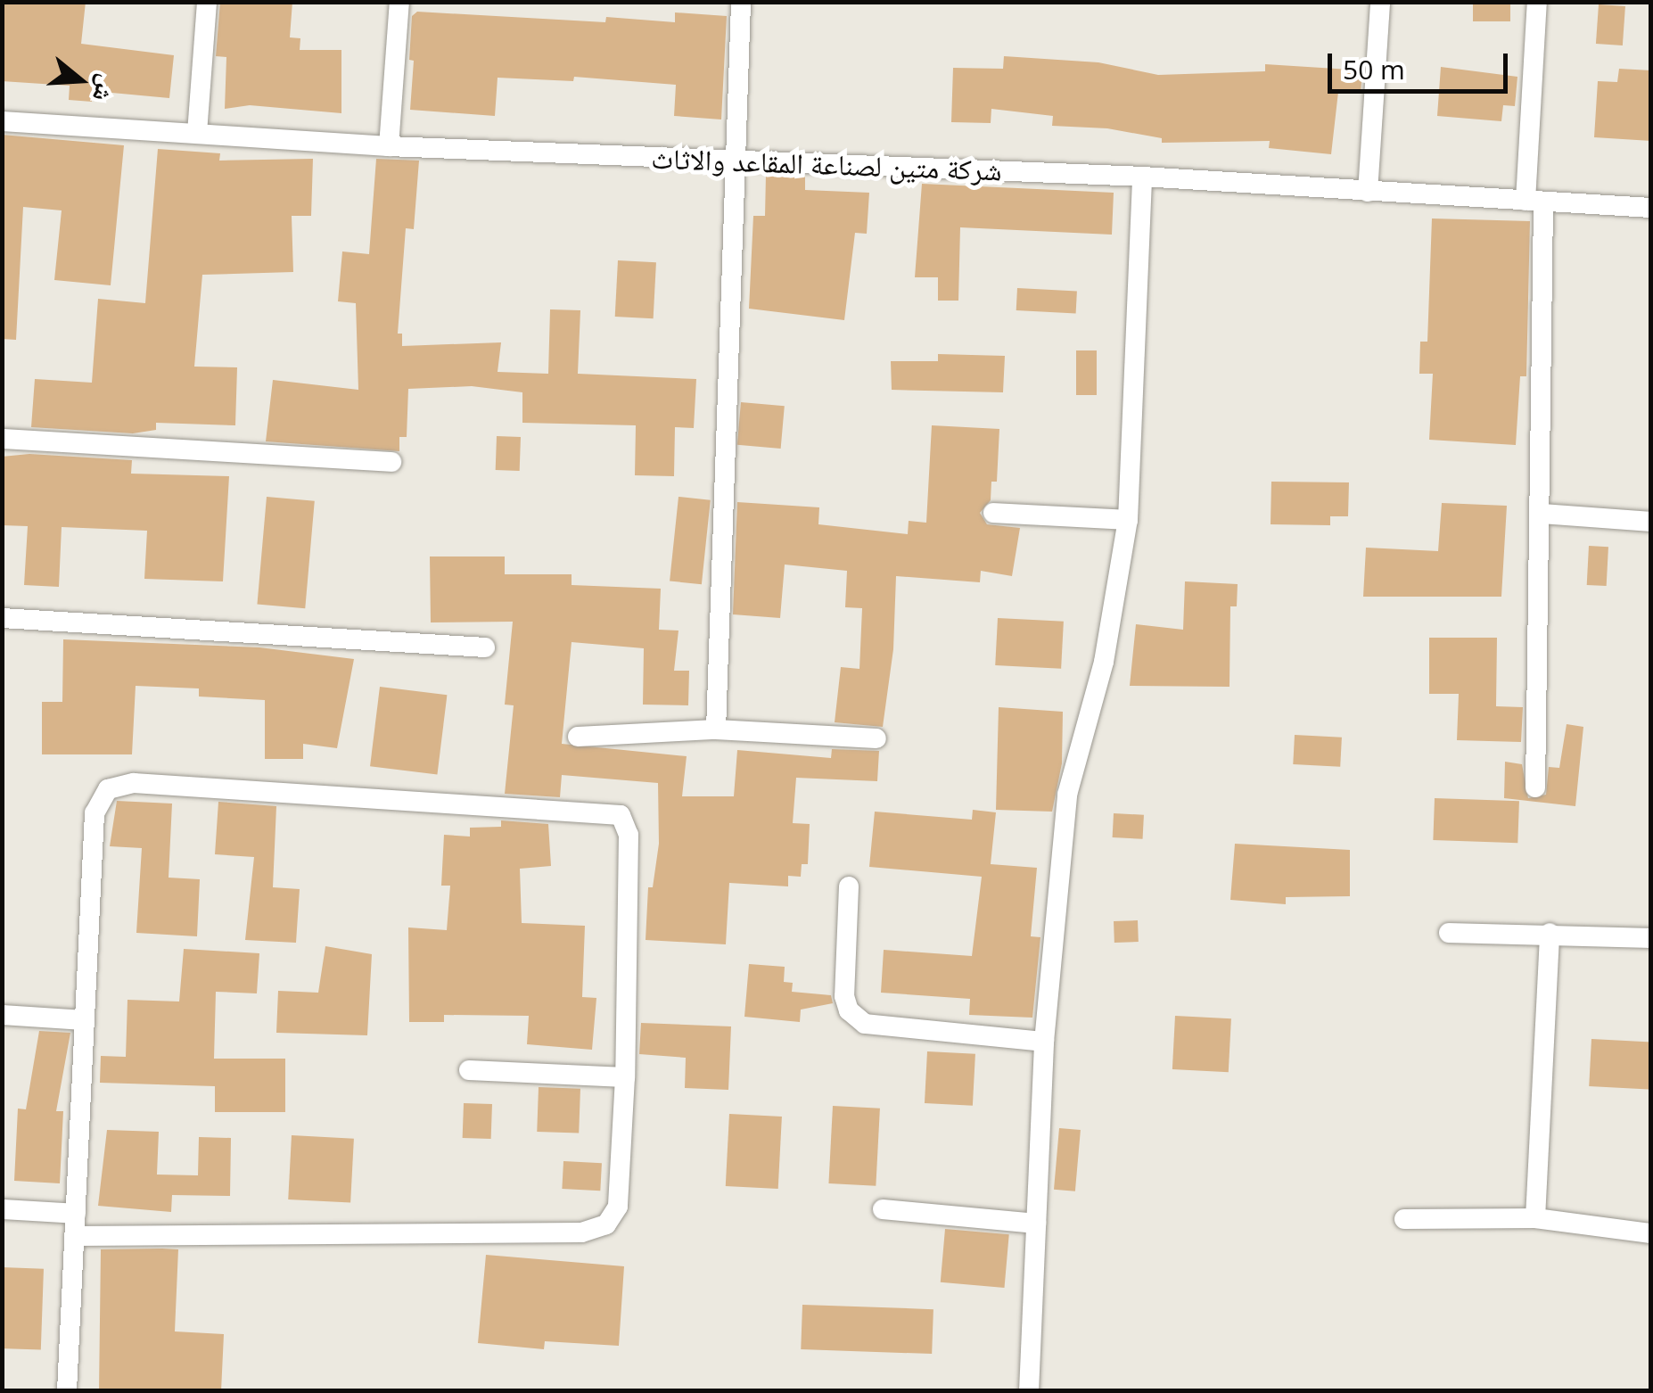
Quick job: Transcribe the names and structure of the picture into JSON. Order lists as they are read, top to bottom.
{
  "streets": {
    "street": ["شركة متين لصناعة المقاعد والاثاث"]
  },
  "scale_bar": "50 m",
  "north": "right"
}
